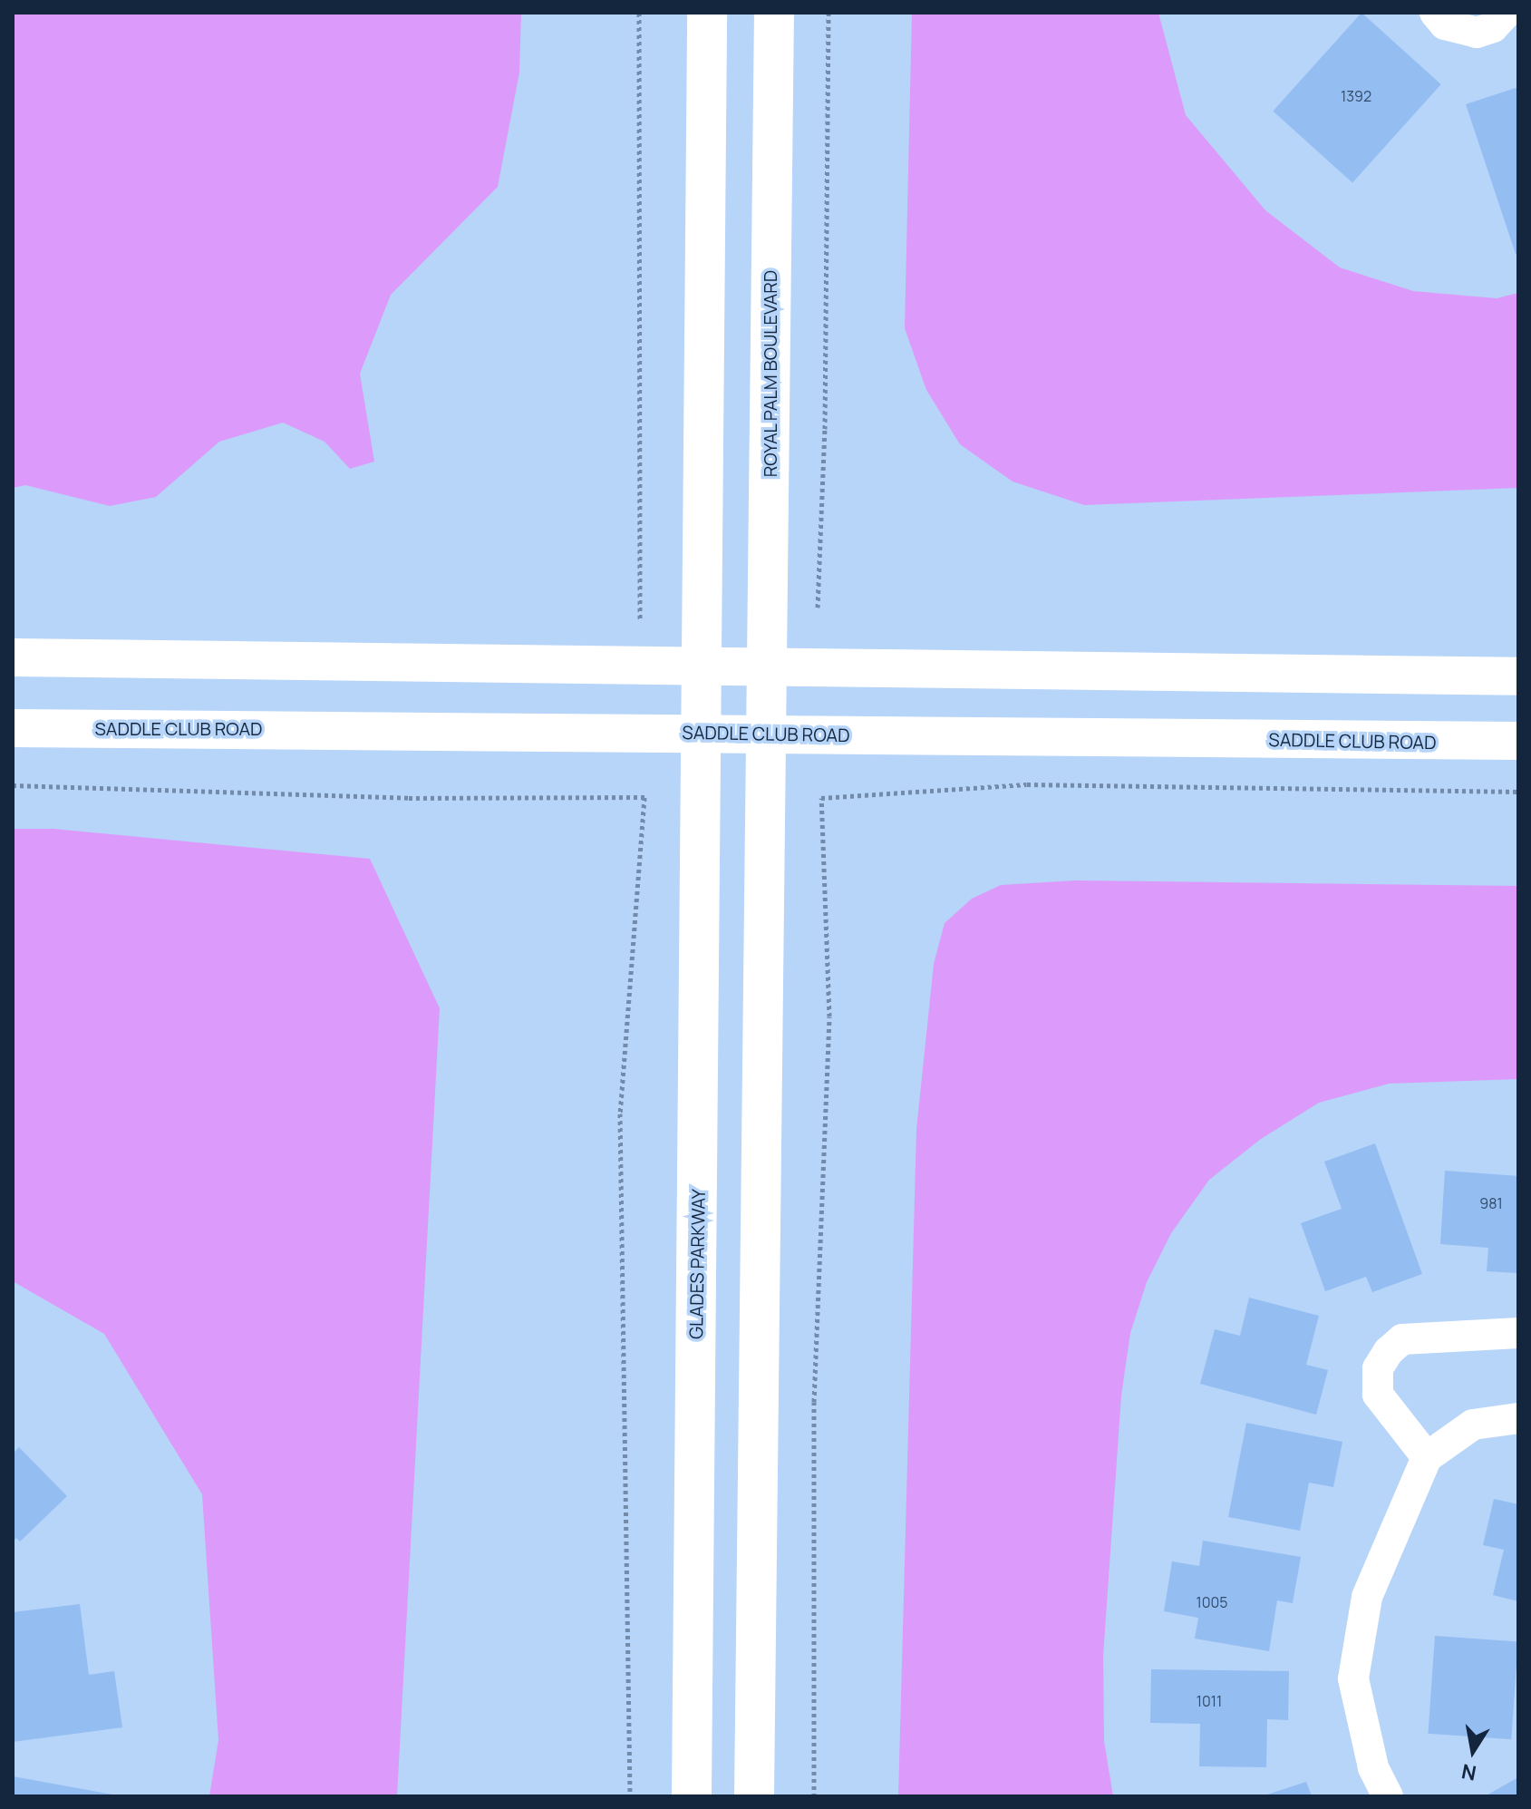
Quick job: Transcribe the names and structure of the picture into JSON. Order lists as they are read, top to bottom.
{
  "streets": {
    "main road": ["ROYAL PALM BOULEVARD", "GLADES PARKWAY"],
    "street": ["SADDLE CLUB ROAD"]
  },
  "crossings": [
    ["ROYAL PALM BOULEVARD", "SADDLE CLUB ROAD"],
    ["SADDLE CLUB ROAD", "GLADES PARKWAY"]
  ],
  "house_numbers": [
    "1392",
    "981",
    "1005",
    "1011"
  ],
  "north": "bottom"
}
